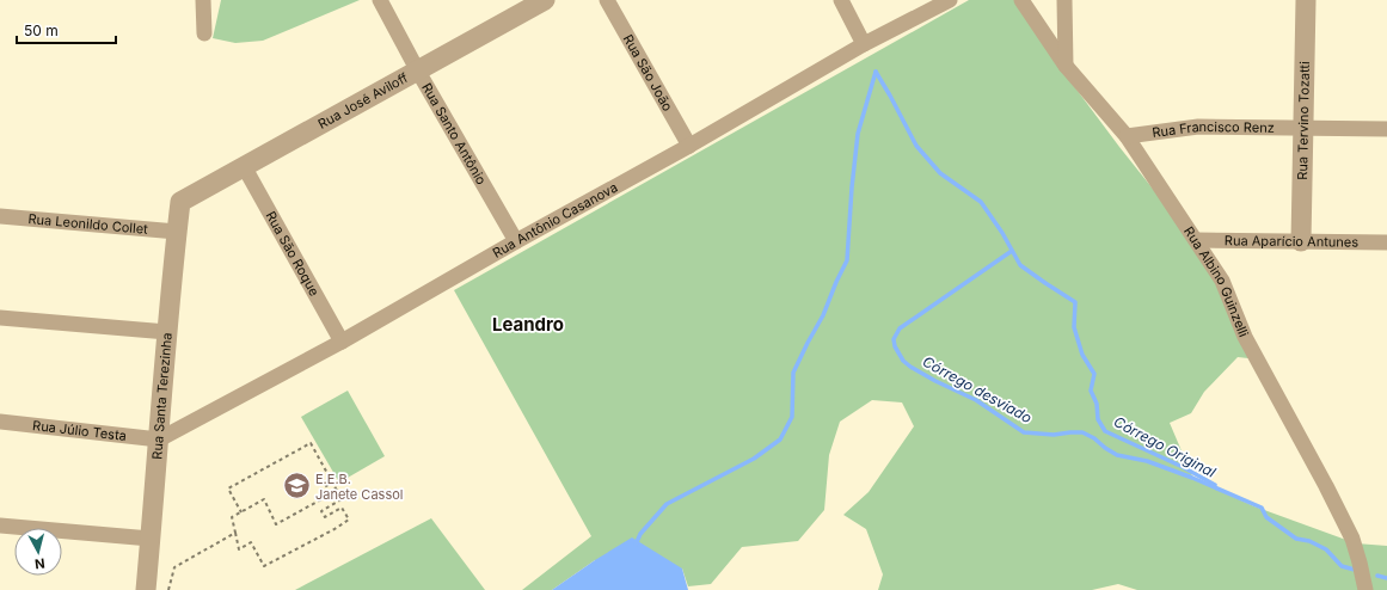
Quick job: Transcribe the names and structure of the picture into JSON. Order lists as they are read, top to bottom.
{
  "streets": {
    "street": [
      "Rua São João",
      "Rua José Aviloff",
      "Rua Tervino Tozatti",
      "Rua Francisco Renz",
      "Rua Santo Antônio",
      "Rua Antônio Casanova",
      "Rua Leonildo Collet",
      "Rua Aparício Antunes",
      "Rua São Roque",
      "Rua Albino Guinzelli",
      "Rua Santa Terezinha",
      "Rua Júlio Testa"
    ]
  },
  "crossings": [
    ["Rua São João", "Rua Antônio Casanova"],
    ["Rua José Aviloff", "Rua Santo Antônio"],
    ["Rua José Aviloff", "Rua São Roque"],
    ["Rua José Aviloff", "Rua Santa Terezinha"],
    ["Rua Tervino Tozatti", "Rua Francisco Renz"],
    ["Rua Tervino Tozatti", "Rua Aparício Antunes"],
    ["Rua Francisco Renz", "Rua Albino Guinzelli"],
    ["Rua Santo Antônio", "Rua Antônio Casanova"],
    ["Rua Antônio Casanova", "Rua São Roque"],
    ["Rua Antônio Casanova", "Rua Santa Terezinha"],
    ["Rua Antônio Casanova", "Rua Júlio Testa"],
    ["Rua Leonildo Collet", "Rua Santa Terezinha"],
    ["Rua Aparício Antunes", "Rua Albino Guinzelli"],
    ["Rua Santa Terezinha", "Rua Júlio Testa"]
  ],
  "districts": ["Leandro"],
  "water": ["Córrego desviado", "Córrego Original"],
  "places": {
    "school or university": ["E.E.B. Janete Cassol"]
  },
  "scale_bar": "50 m",
  "north": "bottom"
}
